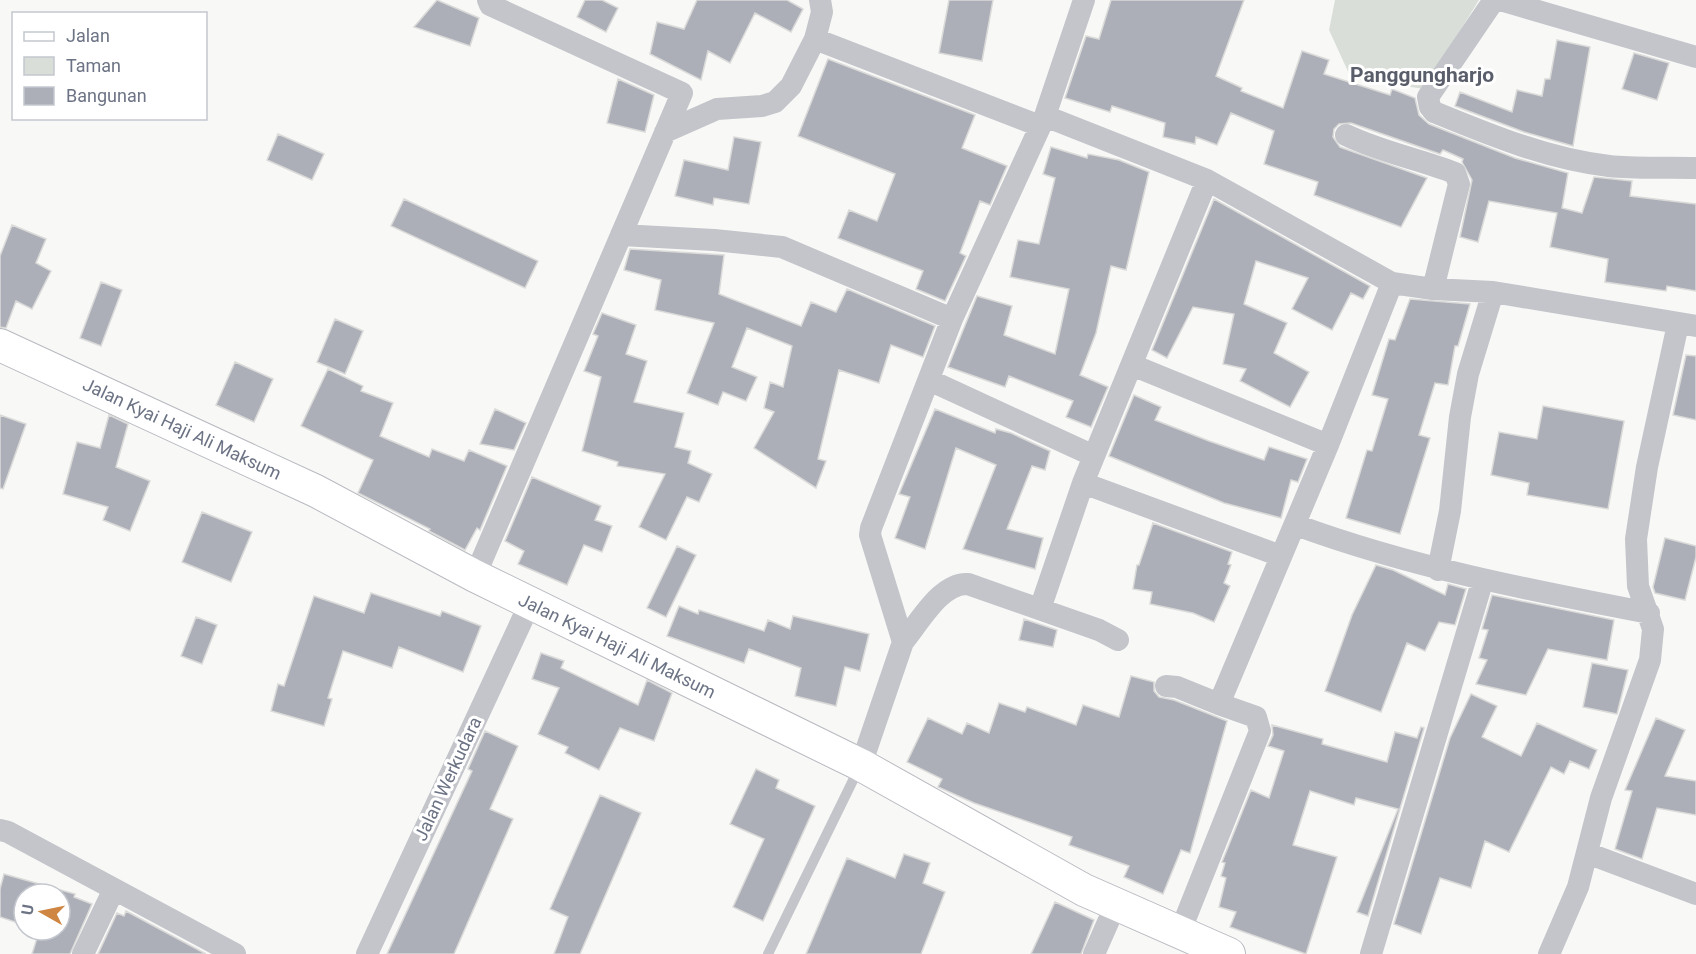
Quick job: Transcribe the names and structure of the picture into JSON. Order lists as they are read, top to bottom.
{
  "streets": {
    "street": ["Jalan Kyai Haji Ali Maksum", "Jalan Werkudara"]
  },
  "crossings": [
    ["Jalan Kyai Haji Ali Maksum", "Jalan Werkudara"]
  ],
  "districts": ["Panggungharjo"],
  "legend": ["Jalan", "Taman", "Bangunan"],
  "north": "left"
}
